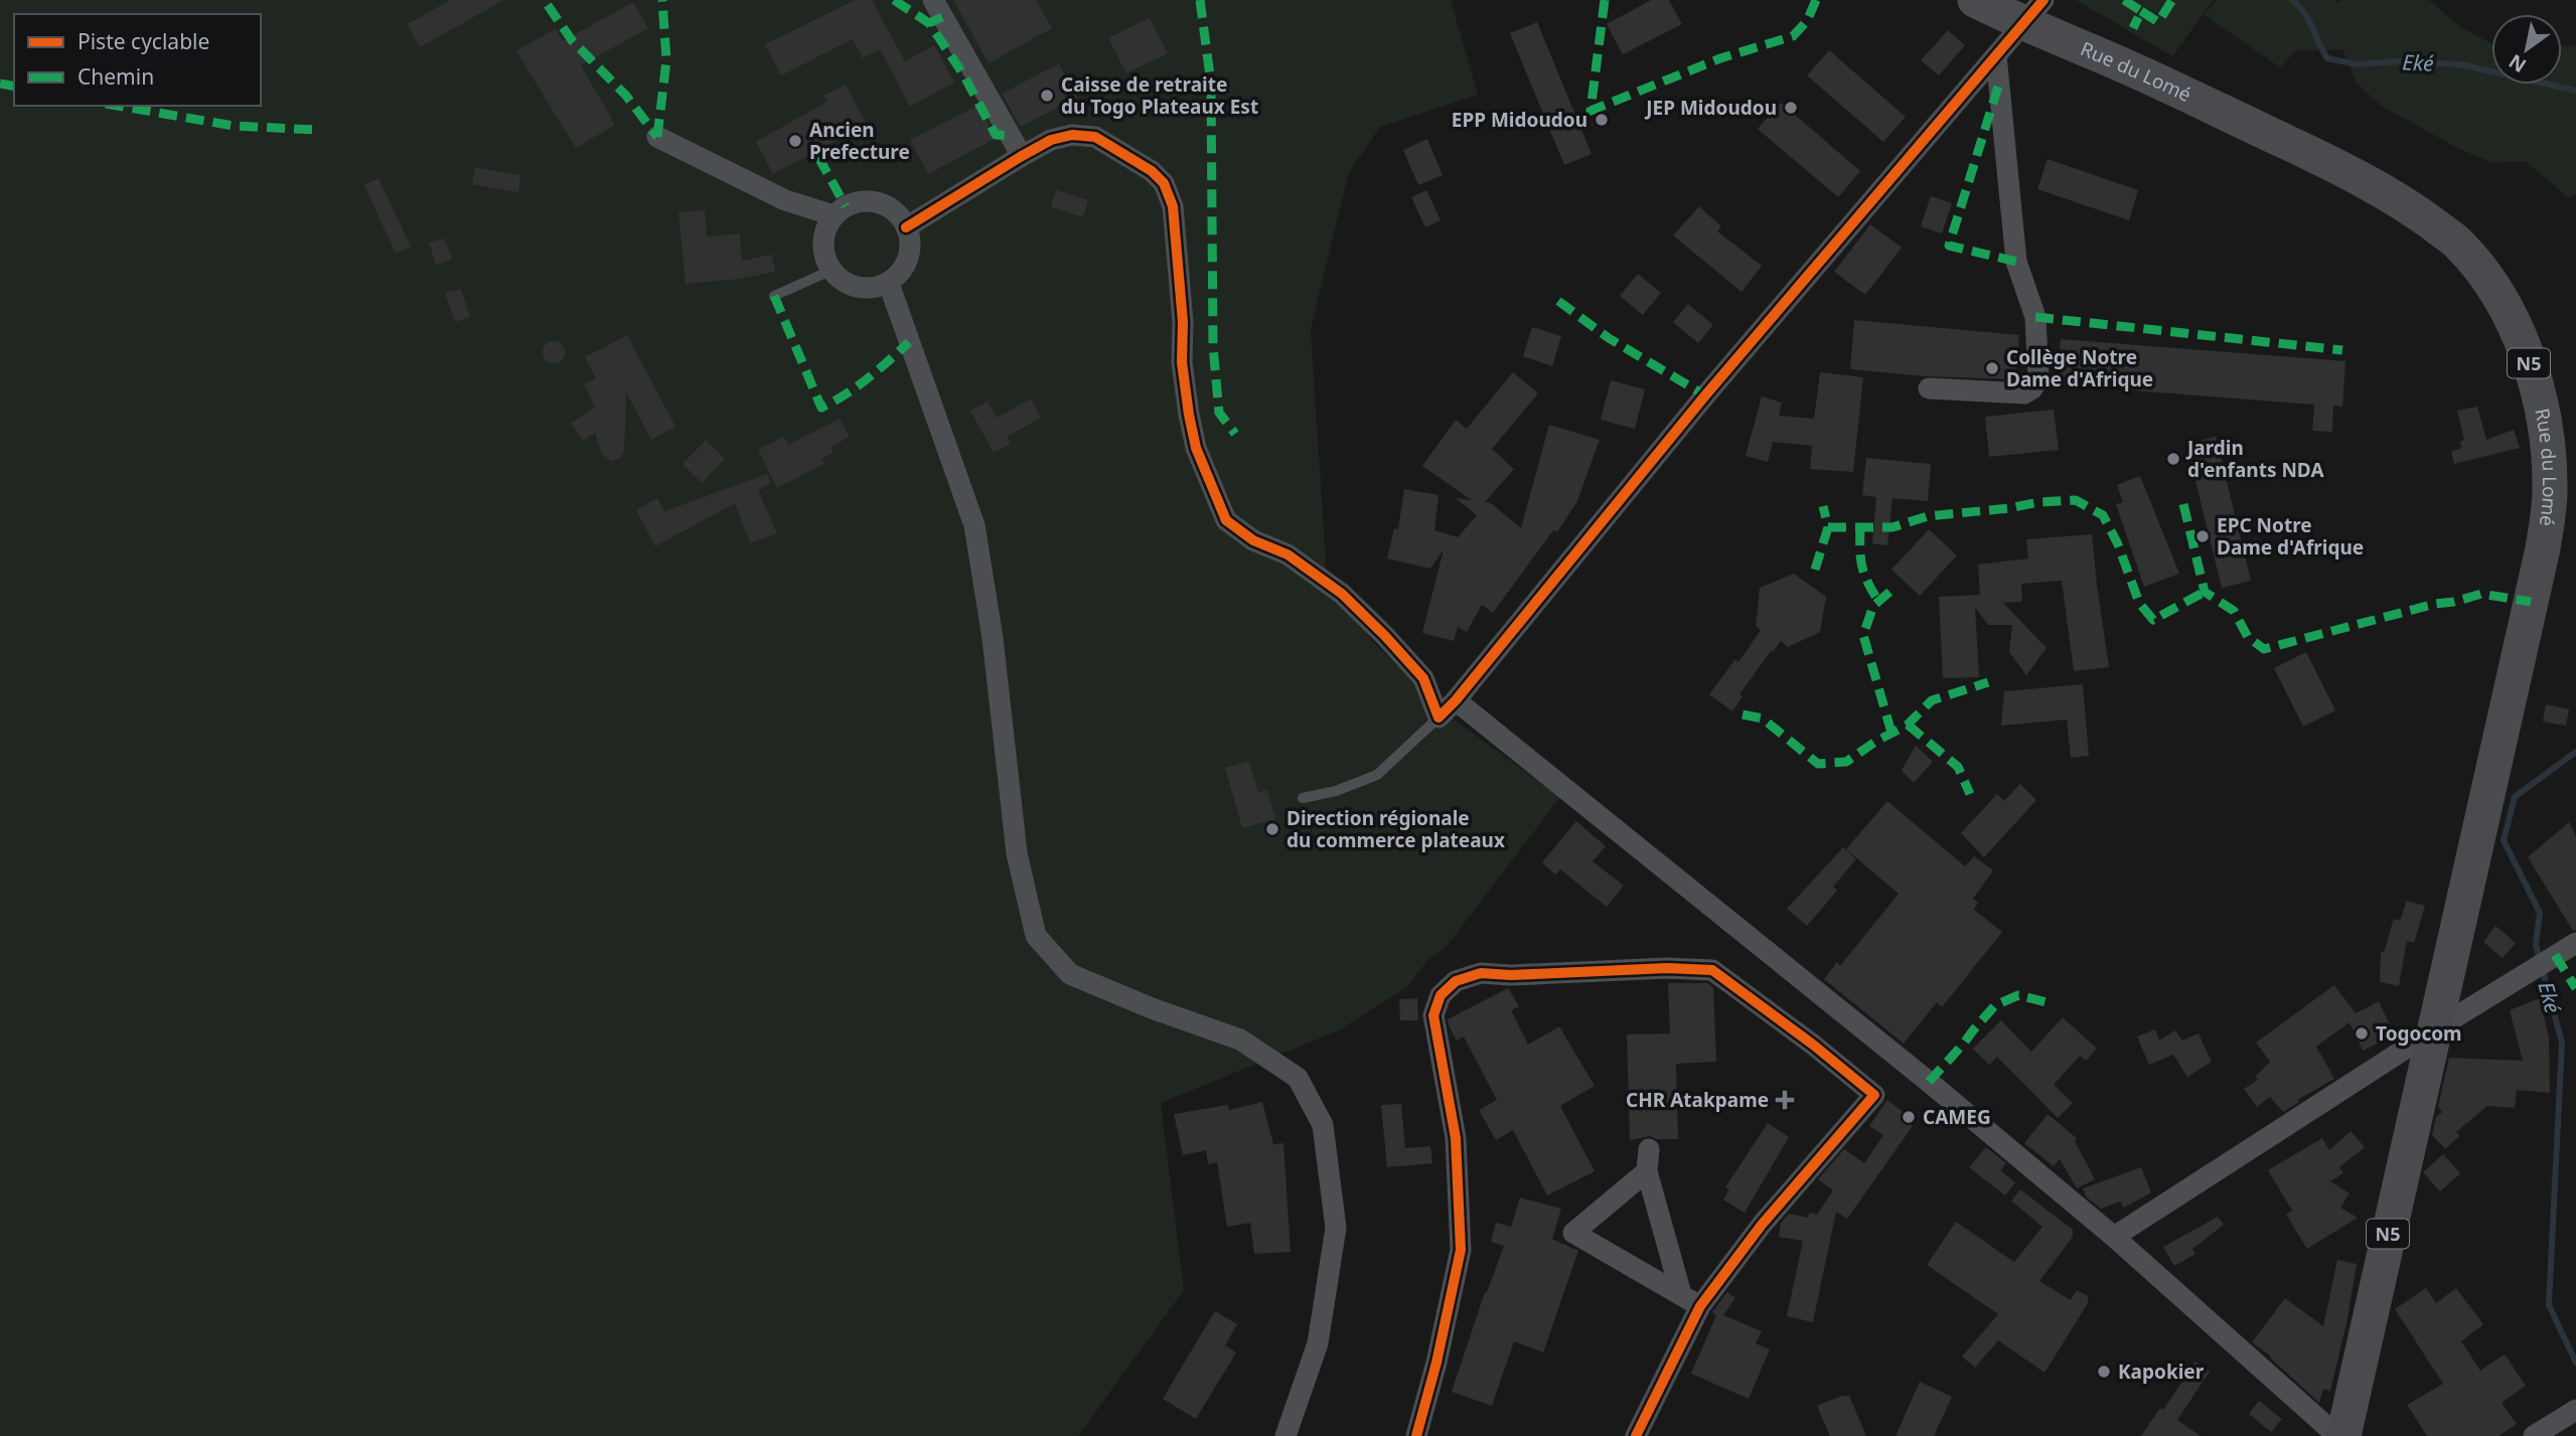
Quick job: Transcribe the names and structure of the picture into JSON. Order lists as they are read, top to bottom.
{
  "streets": {
    "main road": ["Rue du Lomé", "N5"]
  },
  "crossings": [
    ["Rue du Lomé", "N5"]
  ],
  "water": ["Eké"],
  "places": {
    "other": [
      "Caisse de retraite du Togo Plateaux Est",
      "JEP Midoudou",
      "EPP Midoudou",
      "Ancien Prefecture",
      "Collège Notre Dame d'Afrique",
      "Jardin d'enfants NDA",
      "EPC Notre Dame d'Afrique",
      "Direction régionale du commerce plateaux",
      "Togocom",
      "CAMEG",
      "Kapokier"
    ],
    "health": ["CHR Atakpame"]
  },
  "legend": ["Piste cyclable", "Chemin"],
  "north": "bottom left"
}
